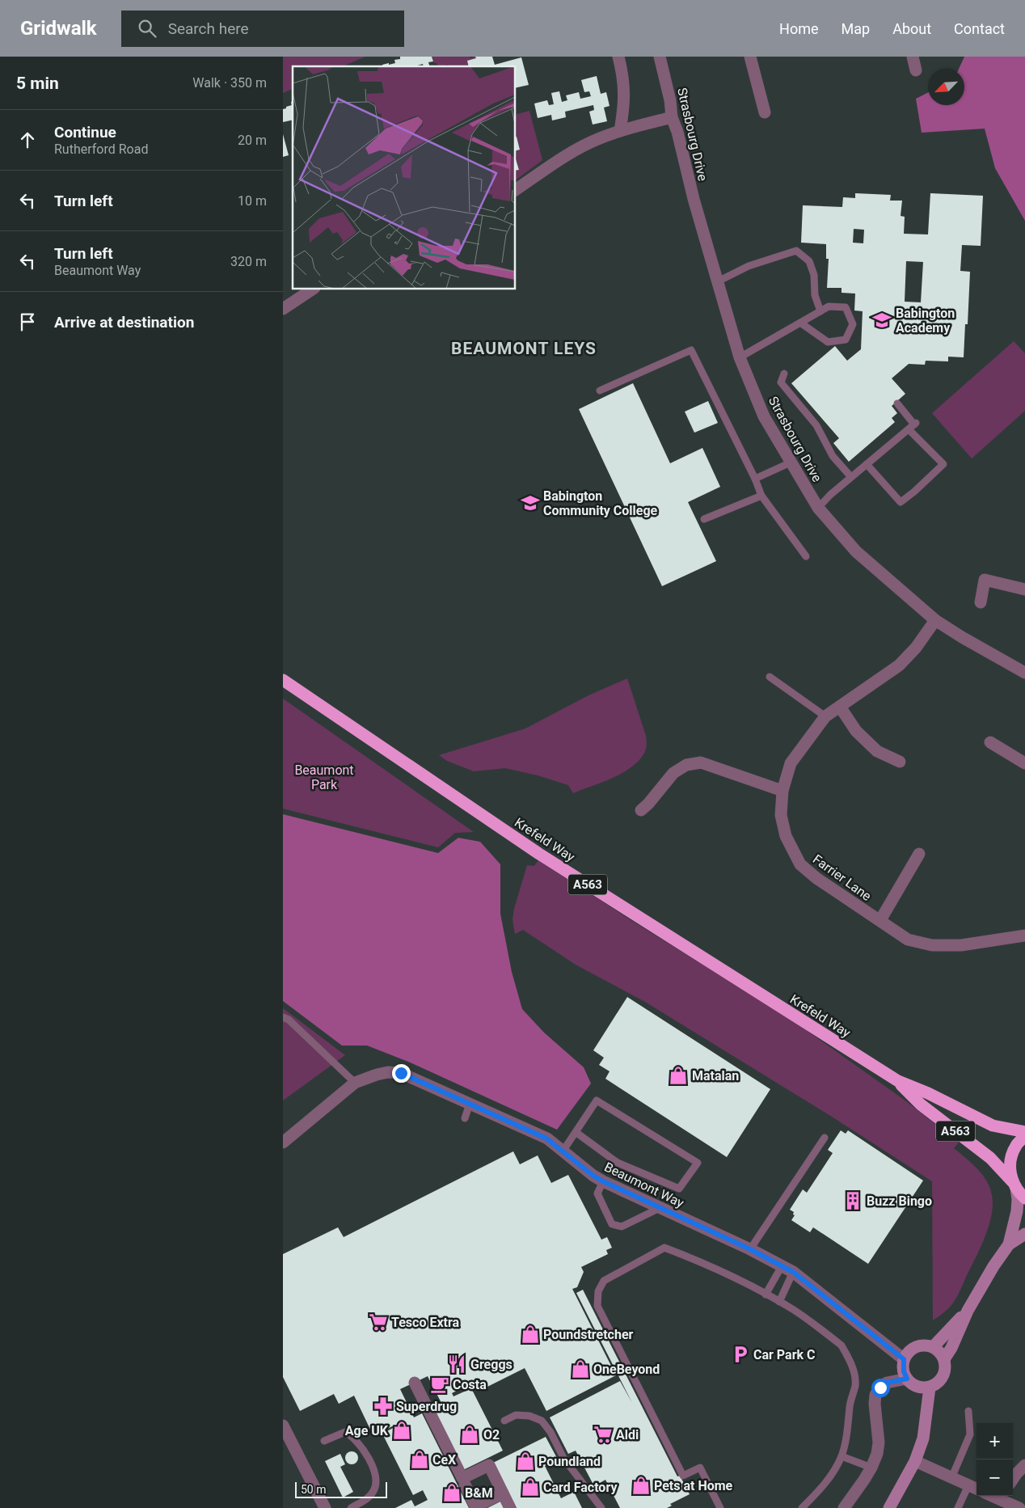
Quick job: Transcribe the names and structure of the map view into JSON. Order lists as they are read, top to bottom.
{
  "streets": {
    "highway": ["Krefeld Way", "A563"],
    "street": ["Strasbourg Drive", "Farrier Lane", "Beaumont Way"]
  },
  "crossings": [
    ["Strasbourg Drive", "Farrier Lane"]
  ],
  "districts": ["BEAUMONT LEYS"],
  "parks": ["Beaumont Park"],
  "places": {
    "school or university": ["Babington Academy", "Babington Community College"],
    "shop": [
      "Matalan",
      "Poundstretcher",
      "OneBeyond",
      "Age UK",
      "O2",
      "CeX",
      "Poundland",
      "Pets at Home",
      "Card Factory",
      "B&M"
    ],
    "building": ["Buzz Bingo"],
    "supermarket": ["Tesco Extra", "Aldi"],
    "parking": ["Car Park C"],
    "restaurant": ["Greggs"],
    "cafe": ["Costa"],
    "pharmacy": ["Superdrug"]
  },
  "scale_bar": "50 m",
  "north": "bottom left",
  "page": {
    "header": "Gridwalk",
    "search": "Search here",
    "nav": [
      "Home",
      "Map",
      "About",
      "Contact"
    ],
    "heading": ["5 min", "Walk · 350 m"],
    "list": [
      ["Continue", "Rutherford Road", "20 m"],
      ["Turn left", "10 m"],
      ["Turn left", "Beaumont Way", "320 m"],
      "Arrive at destination"
    ],
    "map_buttons": ["+", "−"],
    "scale": "50 m"
  }
}
